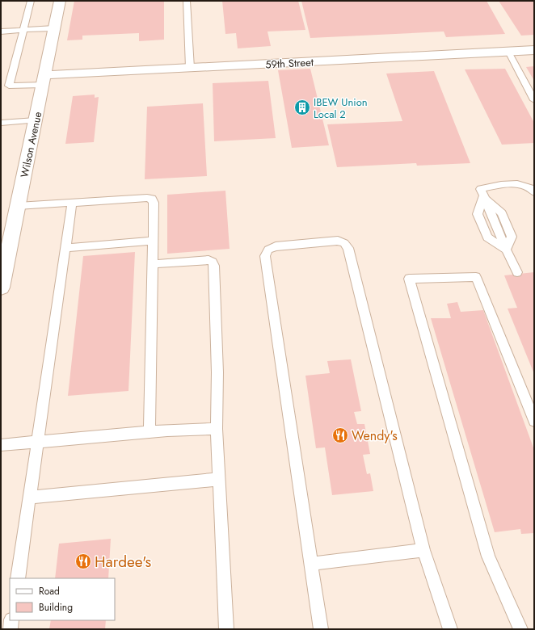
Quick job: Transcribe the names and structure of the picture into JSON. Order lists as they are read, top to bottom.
{
  "streets": {
    "street": ["59th Street", "Wilson Avenue"]
  },
  "crossings": [
    ["59th Street", "Wilson Avenue"]
  ],
  "places": {
    "building": ["IBEW Union Local 2"],
    "restaurant": ["Wendy's", "Hardee's"]
  },
  "legend": ["Road", "Building"]
}
